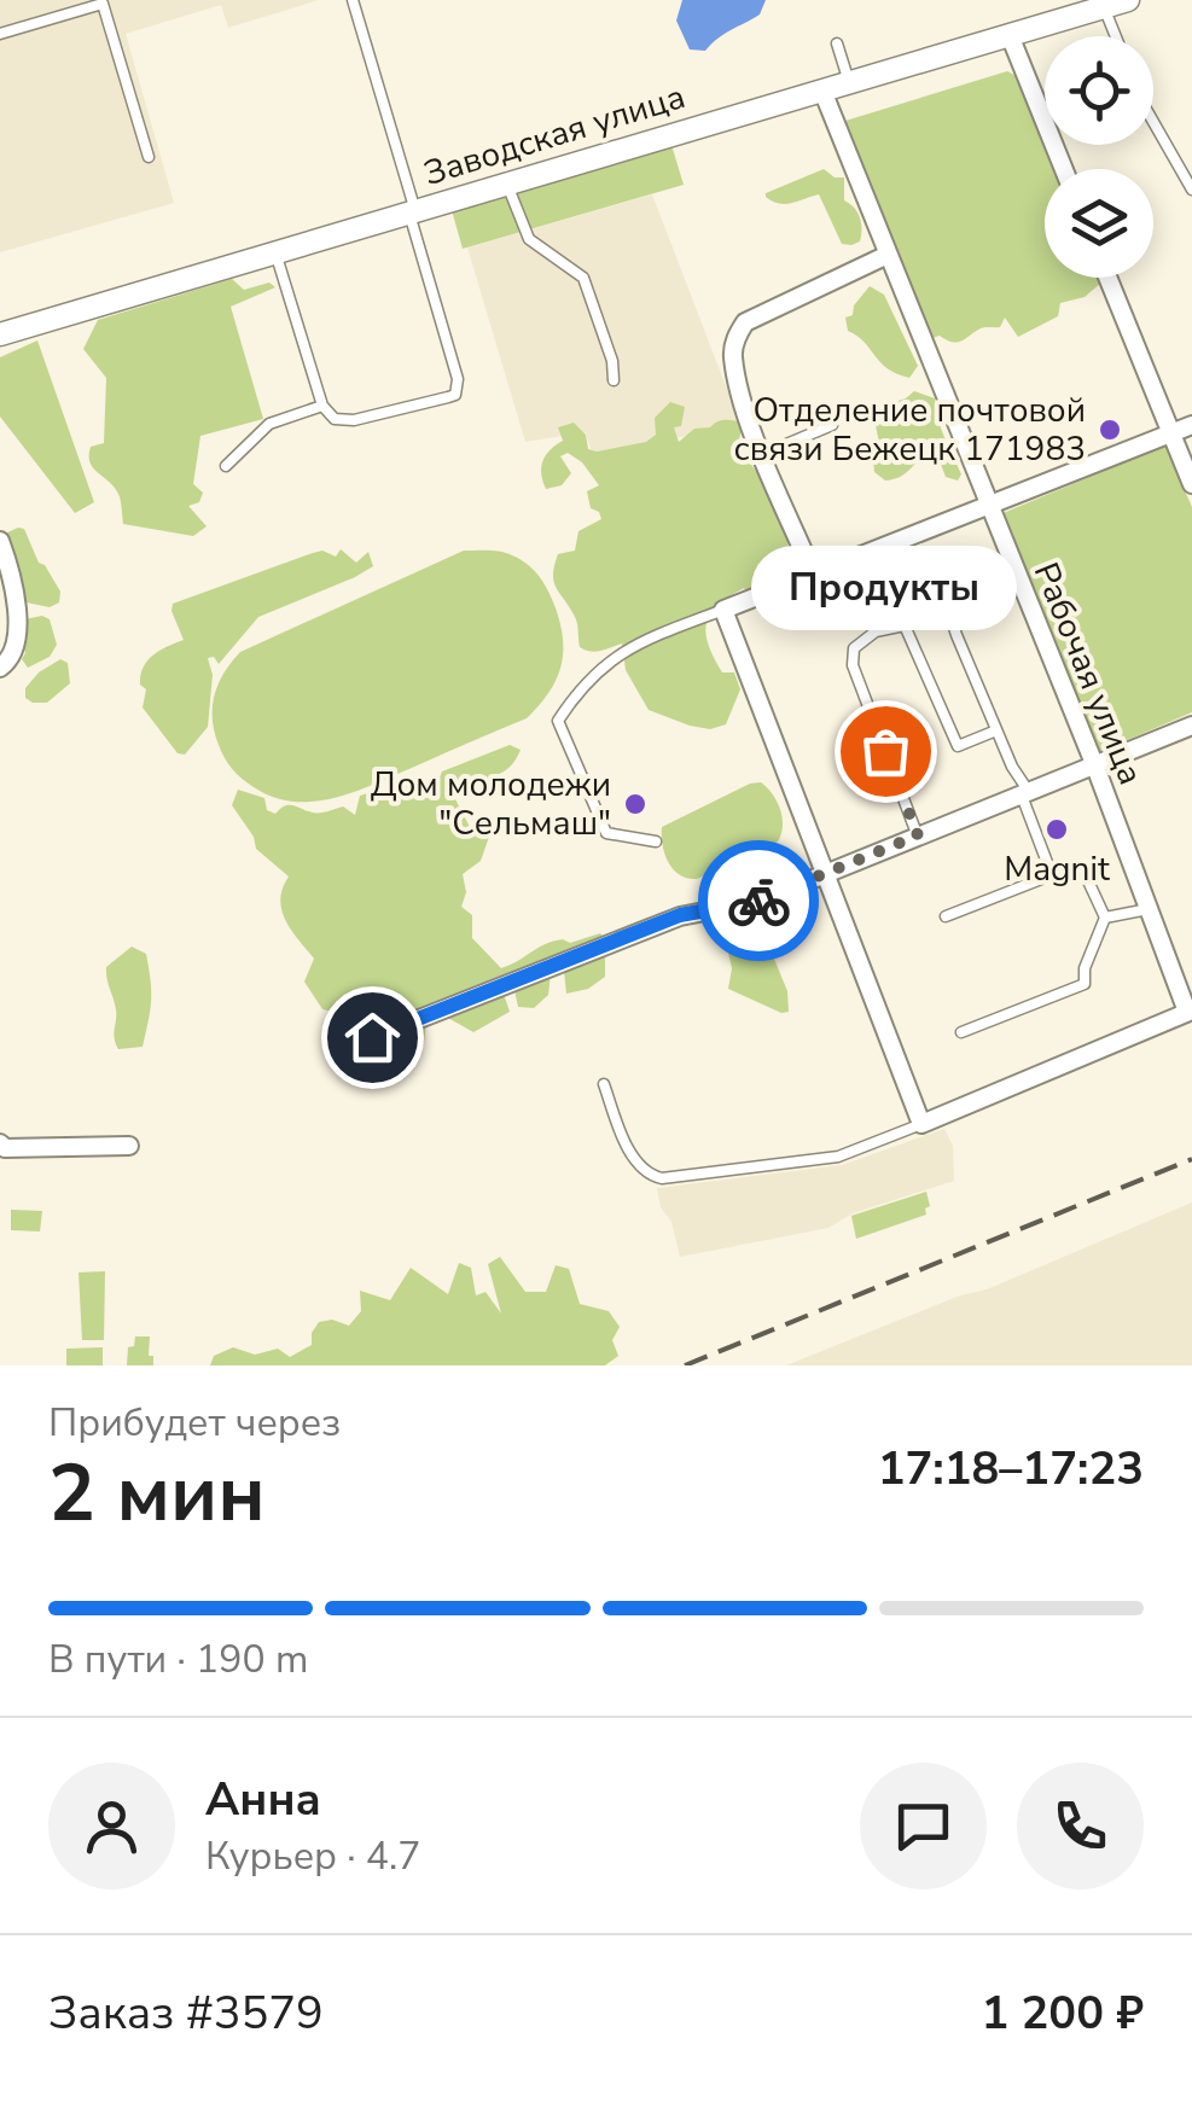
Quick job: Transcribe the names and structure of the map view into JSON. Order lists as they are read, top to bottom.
{
  "streets": {
    "street": ["Заводская улица", "Рабочая улица"]
  },
  "crossings": [
    ["Заводская улица", "Рабочая улица"]
  ],
  "places": [
    "Отделение почтовой связи Бежецк 171983",
    "Продукты",
    "Дом молодежи \"Сельмаш\"",
    "Magnit"
  ],
  "page": {
    "bubble": "Продукты",
    "heading": ["2 мин", "Прибудет через", "17:18–17:23"],
    "panel": [
      "Анна",
      "Курьер · 4.7",
      "Заказ #3579",
      "1 200 ₽"
    ],
    "bar": "В пути · 190 m"
  }
}
